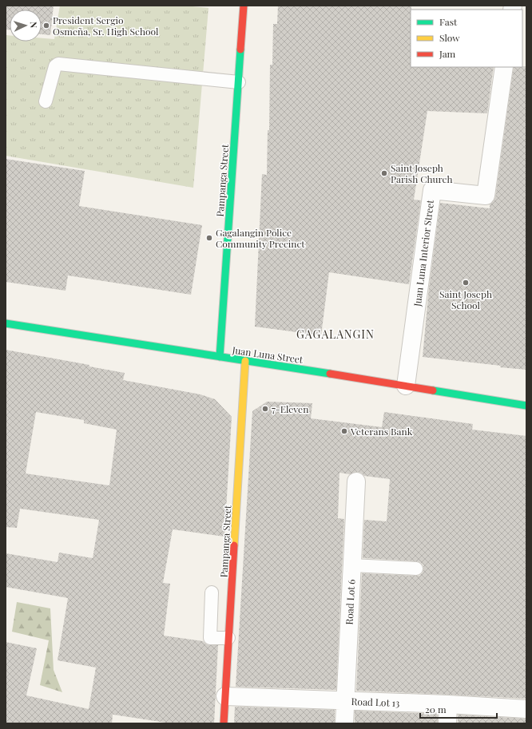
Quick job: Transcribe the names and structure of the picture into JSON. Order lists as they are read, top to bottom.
{
  "streets": {
    "street": [
      "Pampanga Street",
      "Juan Luna Interior Street",
      "Juan Luna Street",
      "Road Lot 6",
      "Road Lot 13"
    ]
  },
  "crossings": [
    ["Pampanga Street", "Juan Luna Street"],
    ["Pampanga Street", "Road Lot 13"],
    ["Juan Luna Interior Street", "Juan Luna Street"],
    ["Road Lot 6", "Road Lot 13"]
  ],
  "districts": ["GAGALANGIN"],
  "places": [
    "President Sergio Osmeña, Sr. High School",
    "Saint Joseph Parish Church",
    "Gagalangin Police Community Precinct",
    "Saint Joseph School",
    "7-Eleven",
    "Veterans Bank"
  ],
  "legend": ["Fast", "Slow", "Jam"],
  "scale_bar": "20 m",
  "north": "right"
}
